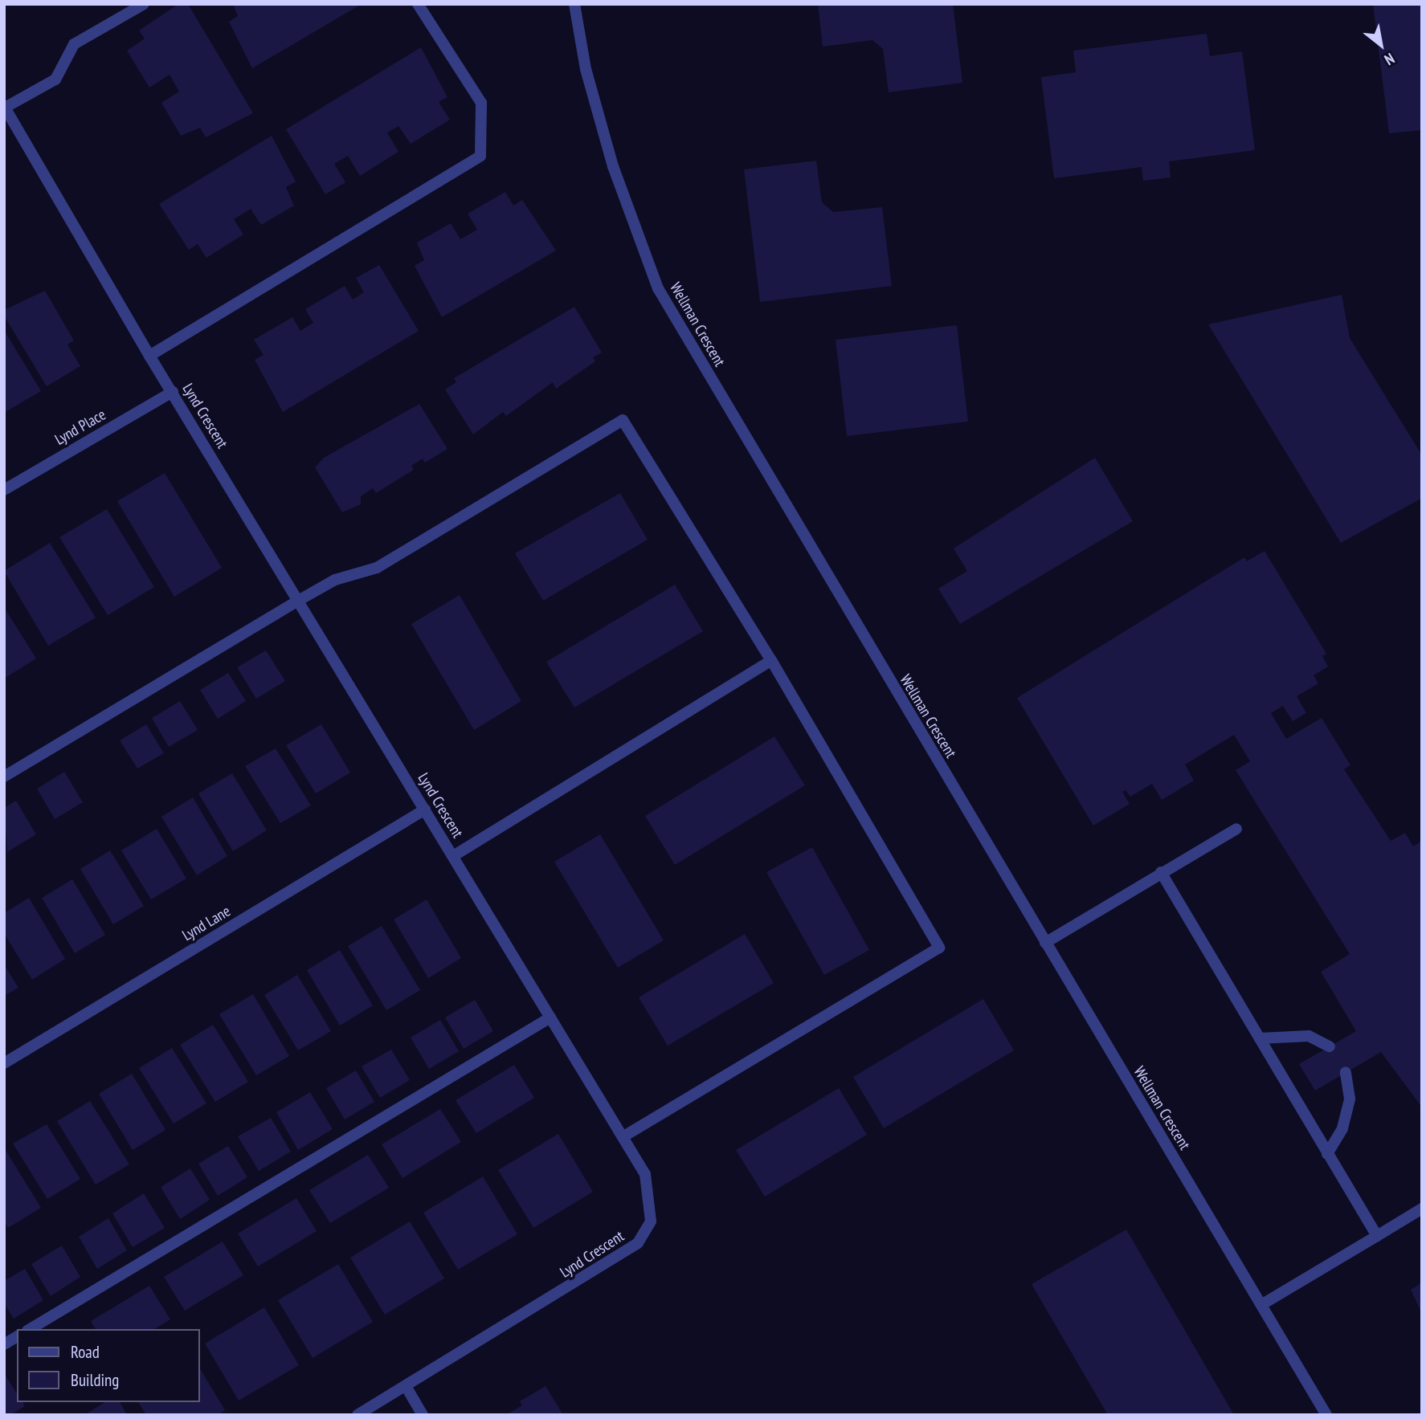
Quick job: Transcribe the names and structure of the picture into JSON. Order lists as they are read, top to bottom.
{
  "streets": {
    "street": [
      "Wellman Crescent",
      "Lynd Crescent",
      "Lynd Place",
      "Lynd Lane"
    ]
  },
  "crossings": [
    ["Lynd Crescent", "Lynd Place"],
    ["Lynd Crescent", "Lynd Lane"]
  ],
  "legend": ["Road", "Building"],
  "north": "bottom right"
}
